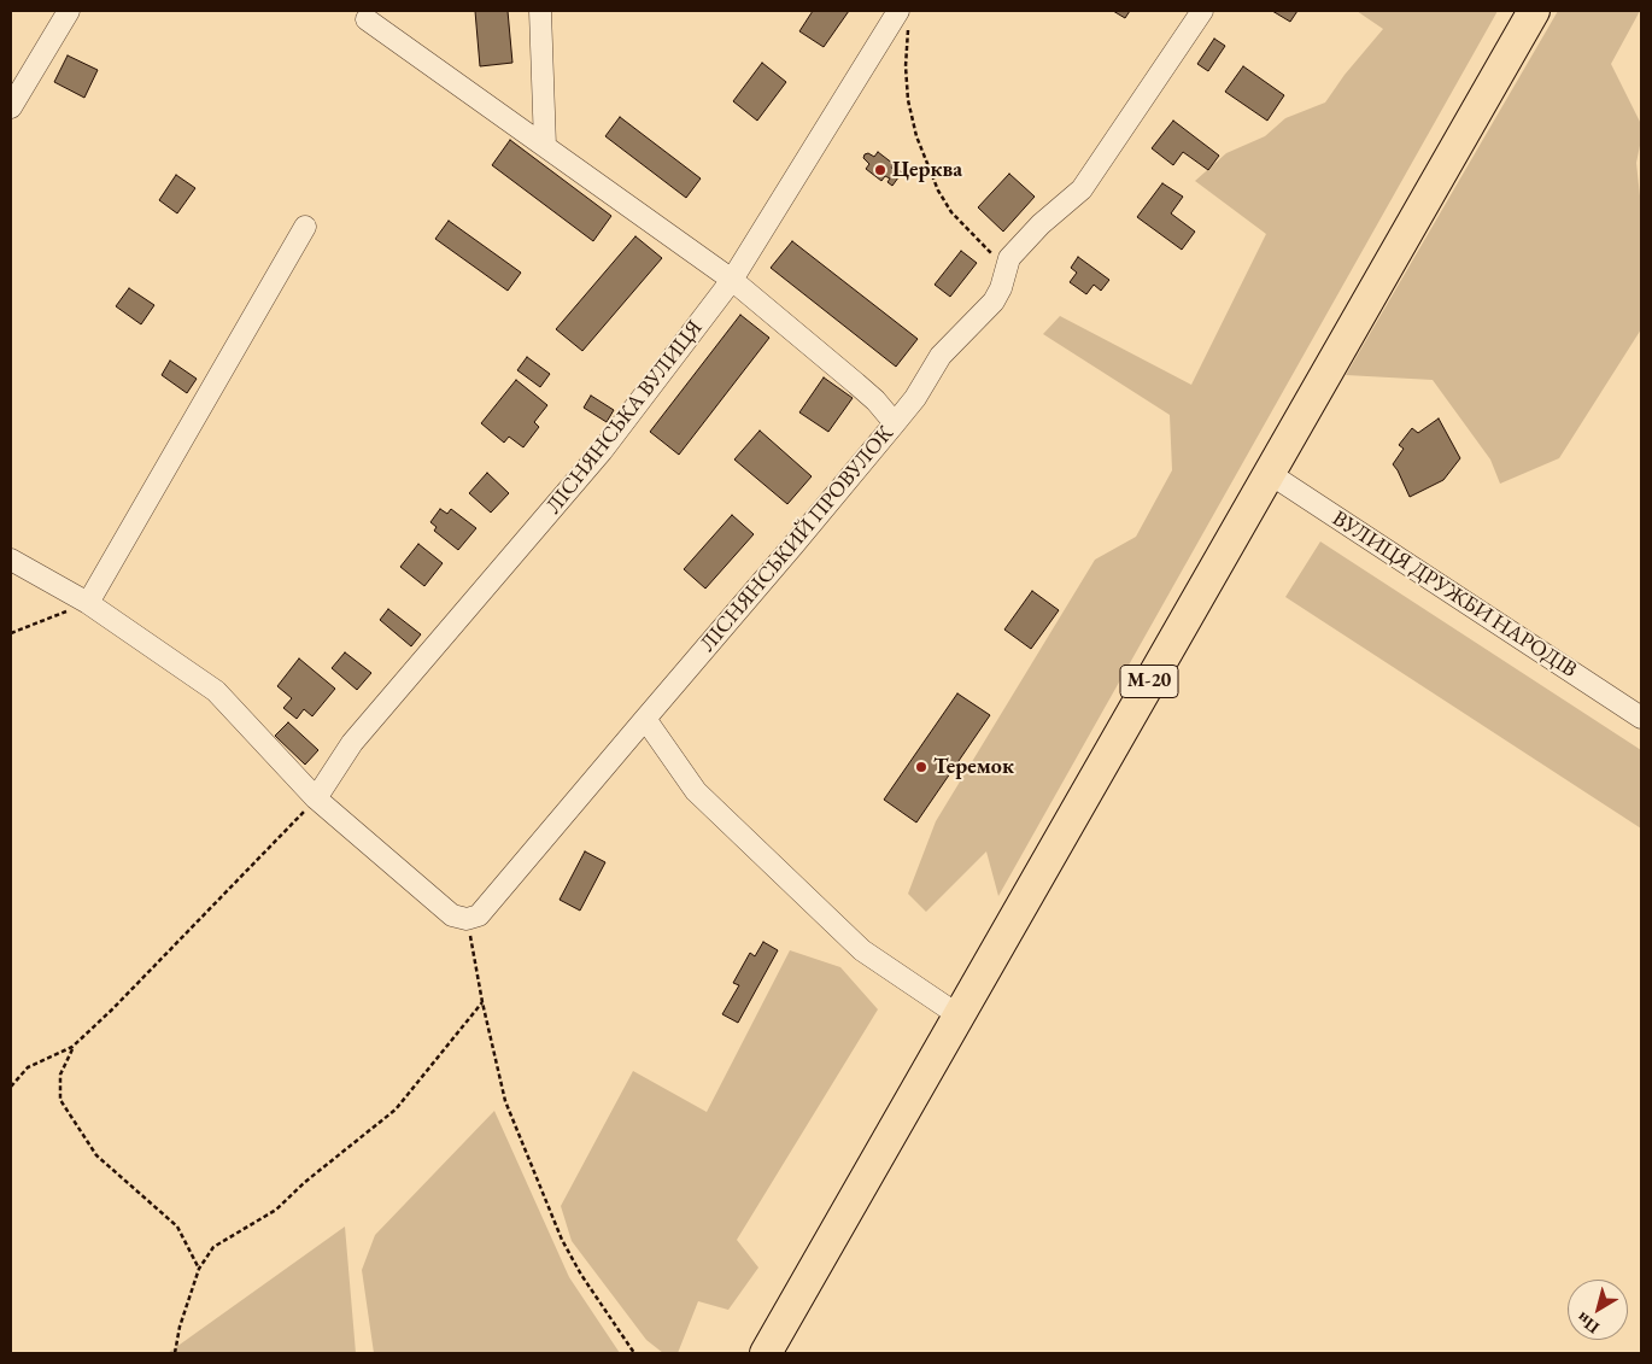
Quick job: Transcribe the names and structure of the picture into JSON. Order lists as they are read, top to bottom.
{
  "streets": {
    "highway": ["М-20"],
    "street": ["ЛІСНЯНСЬКА ВУЛИЦЯ", "ЛІСНЯНСЬКИЙ ПРОВУЛОК", "ВУЛИЦЯ ДРУЖБИ НАРОДІВ"]
  },
  "crossings": [
    ["ВУЛИЦЯ ДРУЖБИ НАРОДІВ", "М-20"]
  ],
  "places": ["Церква", "Теремок"],
  "north": "bottom left"
}
